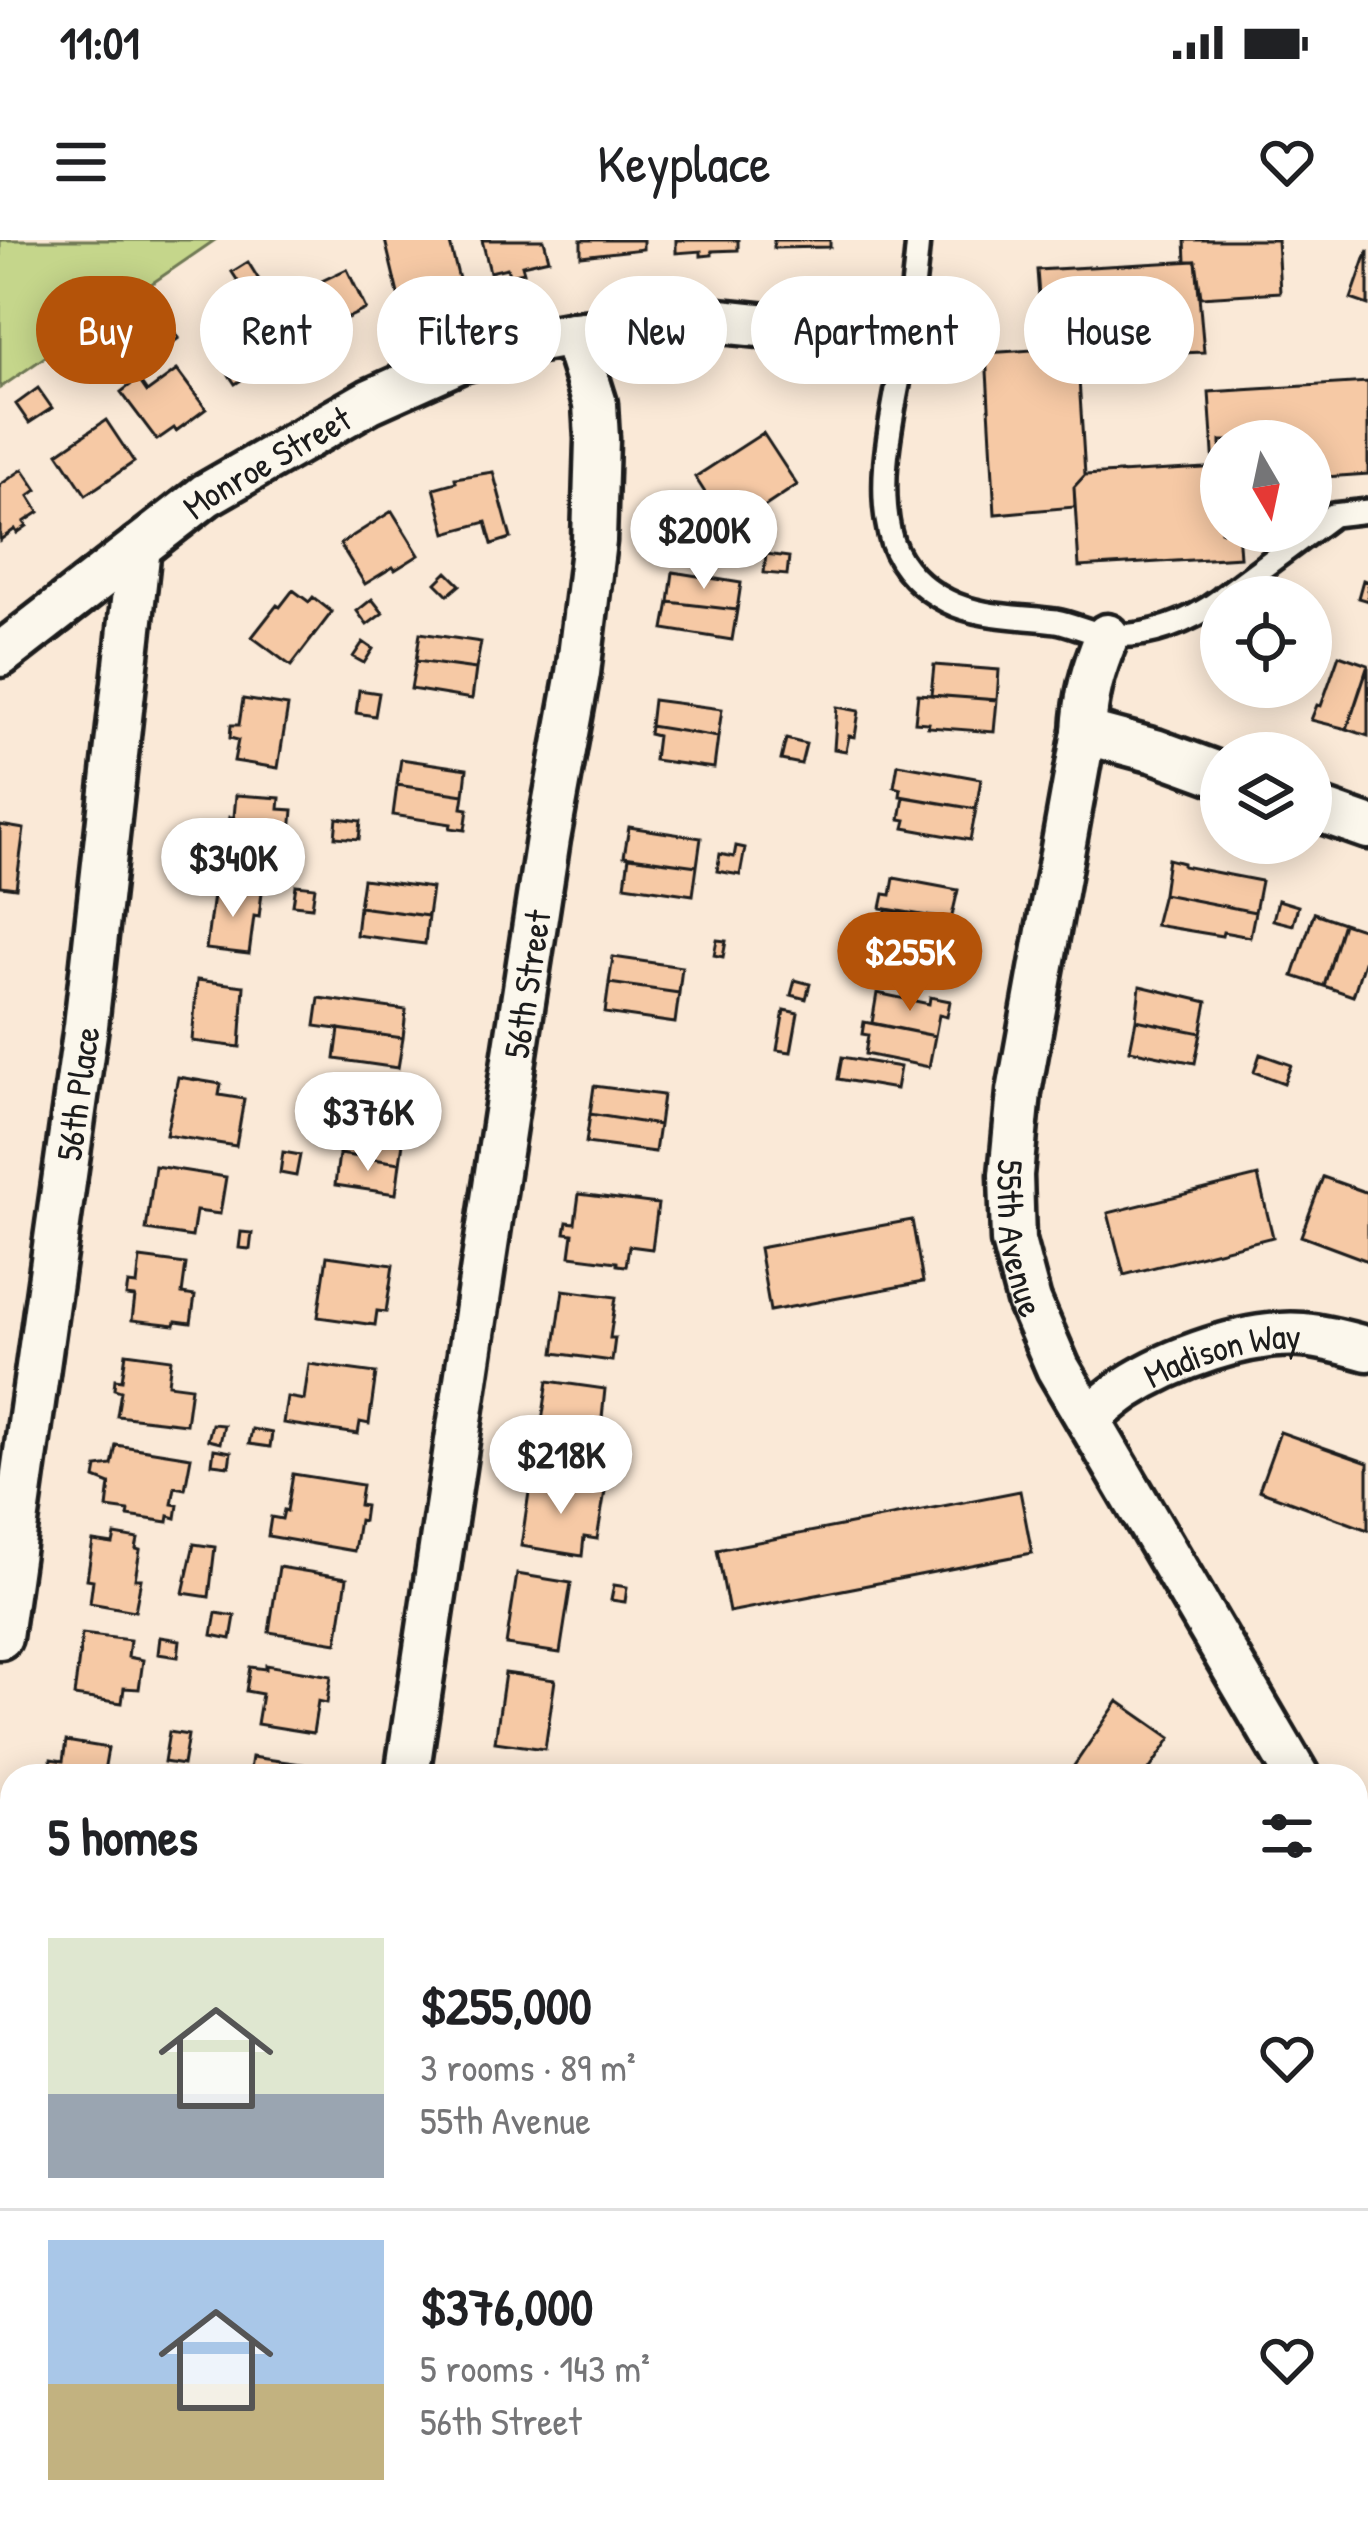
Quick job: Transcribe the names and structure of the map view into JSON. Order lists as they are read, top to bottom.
{
  "streets": {
    "street": [
      "Monroe Street",
      "56th Street",
      "56th Place",
      "55th Avenue",
      "Madison Way"
    ]
  },
  "crossings": [
    ["Monroe Street", "56th Street"],
    ["Monroe Street", "56th Place"],
    ["55th Avenue", "Madison Way"]
  ],
  "north": "bottom",
  "page": {
    "status": "11:01",
    "header": "Keyplace",
    "chip": [
      "Buy",
      "Rent",
      "Filters",
      "New",
      "Apartment",
      "House"
    ],
    "price": [
      "$200K",
      "$340K",
      "$255K",
      "$376K",
      "$218K"
    ],
    "heading": "5 homes",
    "list": [
      {
        "name": "$255,000",
        "note": "3 rooms · 89 m² · 55th Avenue"
      },
      {
        "name": "$376,000",
        "note": "5 rooms · 143 m² · 56th Street"
      }
    ]
  }
}
